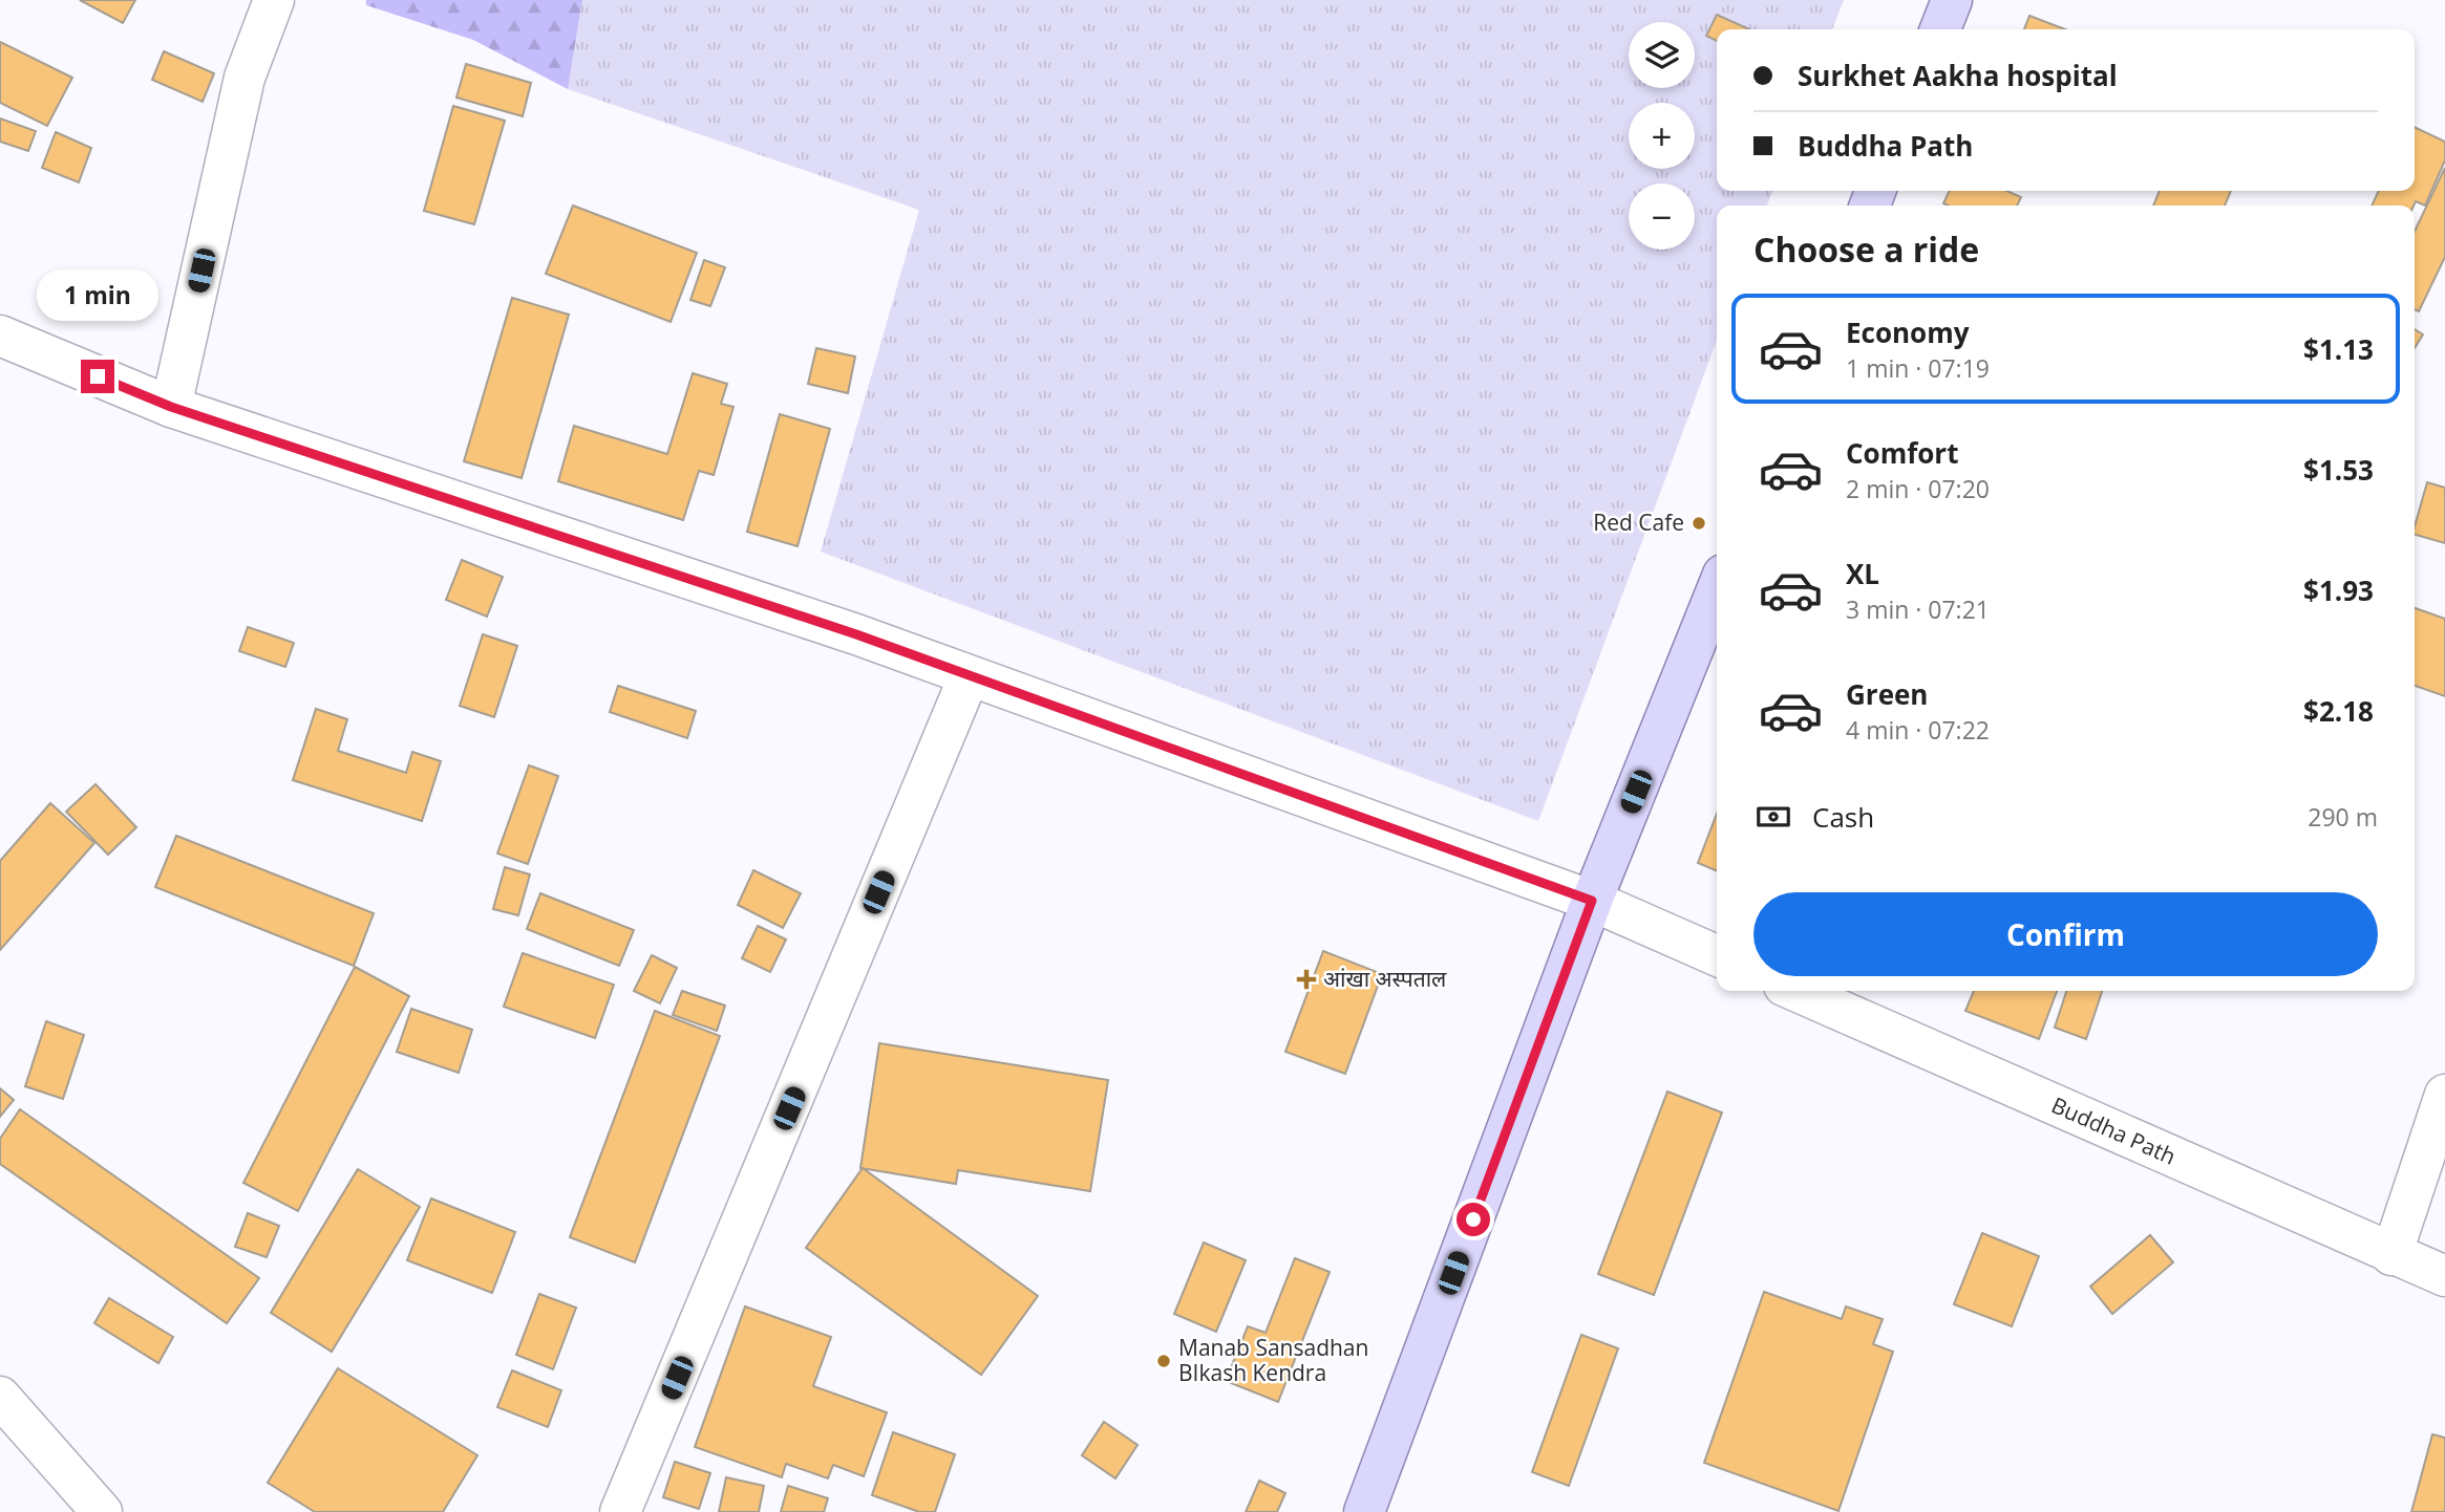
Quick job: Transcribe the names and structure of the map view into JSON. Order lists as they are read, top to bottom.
{
  "streets": {
    "street": ["Buddha Path"]
  },
  "places": {
    "other": ["Red Cafe", "Manab Sansadhan BIkash Kendra"],
    "health": ["आंखा अस्पताल"]
  },
  "page": {
    "map_buttons": ["+", "−"],
    "banner": ["Surkhet Aakha hospital", "Buddha Path"],
    "heading": "Choose a ride",
    "bubble": "1 min",
    "list": [
      {
        "name": "Economy",
        "note": "1 min · 07:19",
        "value": "$1.13"
      },
      {
        "name": "Comfort",
        "note": "2 min · 07:20",
        "value": "$1.53"
      },
      {
        "name": "XL",
        "note": "3 min · 07:21",
        "value": "$1.93"
      },
      {
        "name": "Green",
        "note": "4 min · 07:22",
        "value": "$2.18"
      }
    ],
    "pay": ["Cash", "290 m"],
    "buttons": "Confirm"
  }
}
